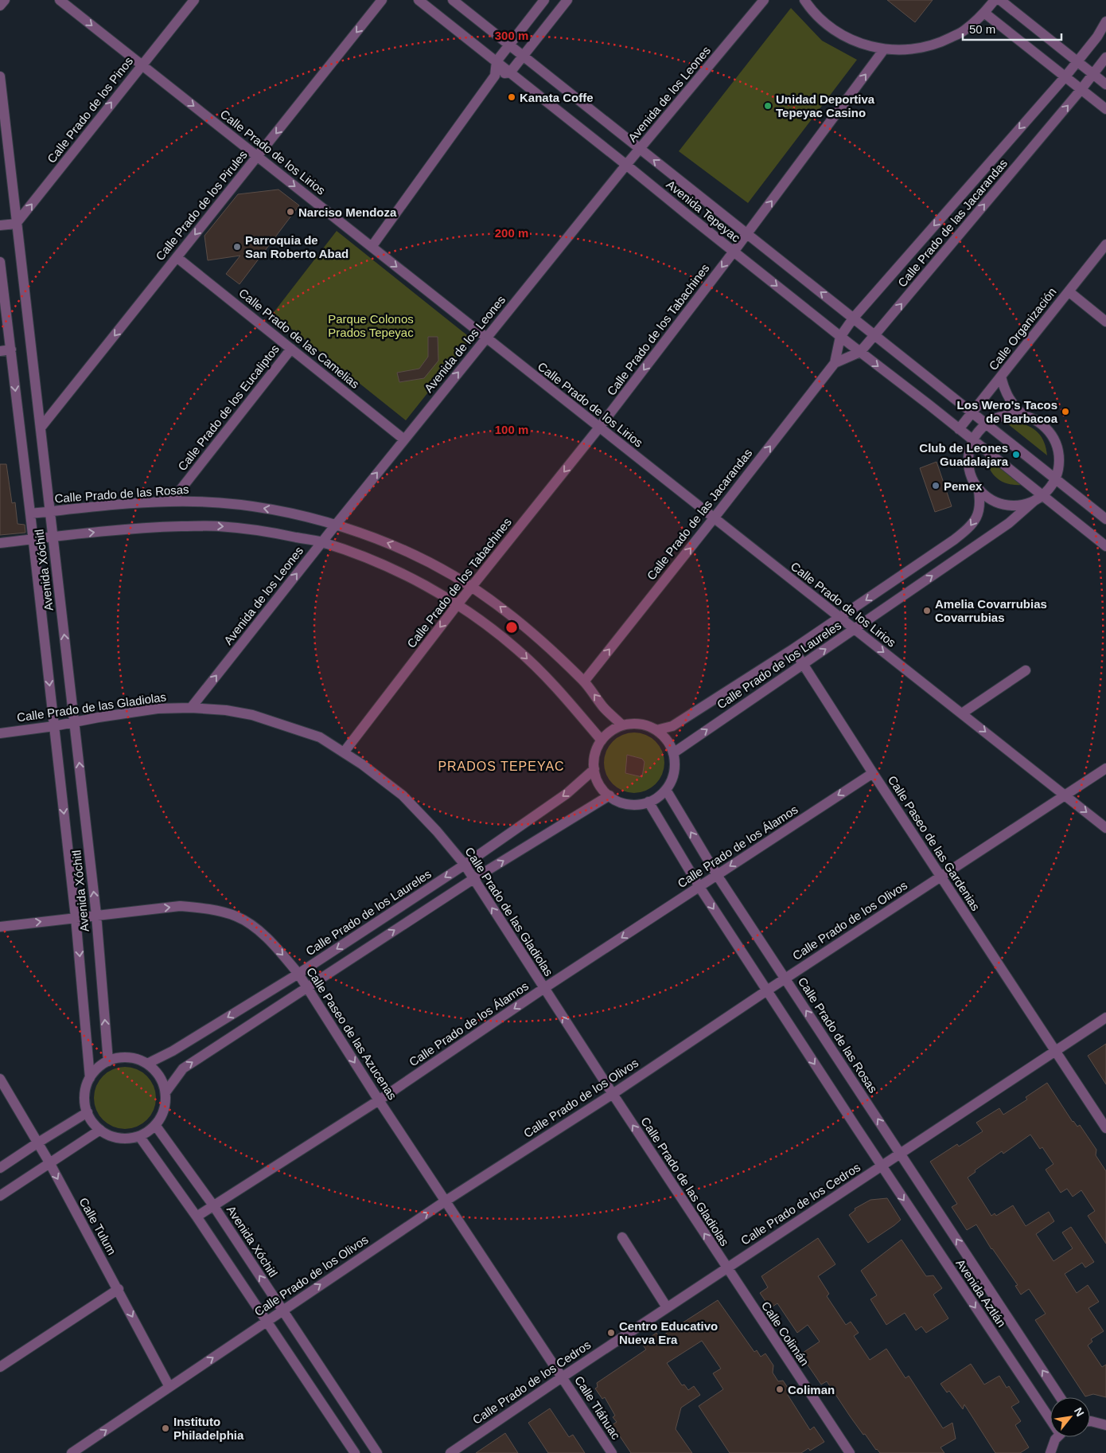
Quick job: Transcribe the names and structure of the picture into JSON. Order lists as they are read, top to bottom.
{
  "streets": {
    "street": [
      "Avenida de los Leones",
      "Calle Prado de los Pinos",
      "Calle Prado de los Lirios",
      "Calle Prado de los Pirules",
      "Avenida Tepeyac",
      "Calle Prado de las Jacarandas",
      "Calle Organización",
      "Calle Prado de los Tabachines",
      "Calle Prado de las Camelias",
      "Calle Prado de los Eucaliptos",
      "Calle Prado de las Rosas",
      "Avenida Xóchitl",
      "Calle Prado de los Laureles",
      "Calle Prado de las Gladiolas",
      "Calle Paseo de las Gardenias",
      "Calle Prado de los Álamos",
      "Calle Prado de los Olivos",
      "Calle Paseo de las Azucenas",
      "Calle Prado de los Cedros",
      "Calle Tulum",
      "Avenida Aztlán",
      "Calle Colimán",
      "Calle Tláhuac"
    ]
  },
  "crossings": [
    ["Avenida de los Leones", "Calle Prado de los Lirios"],
    ["Avenida de los Leones", "Avenida Tepeyac"],
    ["Avenida de los Leones", "Calle Prado de las Camelias"],
    ["Avenida de los Leones", "Calle Prado de las Rosas"],
    ["Avenida de los Leones", "Calle Prado de las Gladiolas"],
    ["Calle Prado de los Pinos", "Calle Prado de los Lirios"],
    ["Calle Prado de los Pinos", "Avenida Xóchitl"],
    ["Calle Prado de los Lirios", "Calle Prado de los Pirules"],
    ["Calle Prado de los Lirios", "Calle Prado de las Jacarandas"],
    ["Calle Prado de los Lirios", "Calle Prado de los Tabachines"],
    ["Calle Prado de los Lirios", "Calle Prado de los Laureles"],
    ["Calle Prado de los Lirios", "Calle Prado de los Olivos"],
    ["Calle Prado de los Pirules", "Calle Prado de las Camelias"],
    ["Calle Prado de los Pirules", "Avenida Xóchitl"],
    ["Avenida Tepeyac", "Calle Prado de las Jacarandas"],
    ["Avenida Tepeyac", "Calle Organización"],
    ["Avenida Tepeyac", "Calle Prado de los Tabachines"],
    ["Avenida Tepeyac", "Calle Prado de los Laureles"],
    ["Calle Prado de las Jacarandas", "Calle Prado de las Rosas"],
    ["Calle Prado de los Tabachines", "Calle Prado de las Rosas"],
    ["Calle Prado de los Tabachines", "Calle Prado de las Gladiolas"],
    ["Calle Prado de las Camelias", "Calle Prado de los Eucaliptos"],
    ["Calle Prado de los Eucaliptos", "Calle Prado de las Rosas"],
    ["Calle Prado de las Rosas", "Avenida Xóchitl"],
    ["Calle Prado de las Rosas", "Calle Prado de los Laureles"],
    ["Calle Prado de las Rosas", "Calle Prado de los Álamos"],
    ["Calle Prado de las Rosas", "Calle Prado de los Olivos"],
    ["Calle Prado de las Rosas", "Calle Prado de los Cedros"],
    ["Calle Prado de las Rosas", "Avenida Aztlán"],
    ["Avenida Xóchitl", "Calle Prado de los Laureles"],
    ["Avenida Xóchitl", "Calle Prado de las Gladiolas"],
    ["Avenida Xóchitl", "Calle Prado de los Álamos"],
    ["Avenida Xóchitl", "Calle Prado de los Olivos"],
    ["Avenida Xóchitl", "Calle Paseo de las Azucenas"],
    ["Calle Prado de los Laureles", "Calle Prado de las Gladiolas"],
    ["Calle Prado de los Laureles", "Calle Paseo de las Gardenias"],
    ["Calle Prado de los Laureles", "Calle Paseo de las Azucenas"],
    ["Calle Prado de las Gladiolas", "Calle Prado de los Álamos"],
    ["Calle Prado de las Gladiolas", "Calle Prado de los Olivos"],
    ["Calle Prado de las Gladiolas", "Calle Prado de los Cedros"],
    ["Calle Prado de las Gladiolas", "Calle Colimán"],
    ["Calle Paseo de las Gardenias", "Calle Prado de los Álamos"],
    ["Calle Paseo de las Gardenias", "Calle Prado de los Olivos"],
    ["Calle Paseo de las Gardenias", "Calle Prado de los Cedros"],
    ["Calle Prado de los Álamos", "Calle Paseo de las Azucenas"],
    ["Calle Prado de los Olivos", "Calle Paseo de las Azucenas"],
    ["Calle Prado de los Olivos", "Calle Tulum"],
    ["Calle Paseo de las Azucenas", "Calle Prado de los Cedros"],
    ["Calle Paseo de las Azucenas", "Calle Tláhuac"],
    ["Calle Prado de los Cedros", "Avenida Aztlán"],
    ["Calle Prado de los Cedros", "Calle Colimán"],
    ["Calle Prado de los Cedros", "Calle Tláhuac"]
  ],
  "one_way": [
    "Avenida de los Leones",
    "Calle Prado de los Pinos",
    "Calle Prado de los Lirios",
    "Calle Prado de los Pirules",
    "Calle Prado de las Gladiolas",
    "Calle Prado de los Álamos",
    "Calle Paseo de las Azucenas",
    "Calle Tulum"
  ],
  "districts": ["PRADOS TEPEYAC"],
  "parks": ["Parque Colonos Prados Tepeyac"],
  "places": [
    "Kanata Coffe",
    "Unidad Deportiva Tepeyac Casino",
    "Narciso Mendoza",
    "Parroquia de San Roberto Abad",
    "Los Wero's Tacos de Barbacoa",
    "Club de Leones Guadalajara",
    "Pemex",
    "Amelia Covarrubias Covarrubias",
    "Centro Educativo Nueva Era",
    "Coliman",
    "Instituto Philadelphia"
  ],
  "scale_bar": "50 m",
  "north": "top right",
  "rings": ["300 m", "200 m", "100 m"]
}
